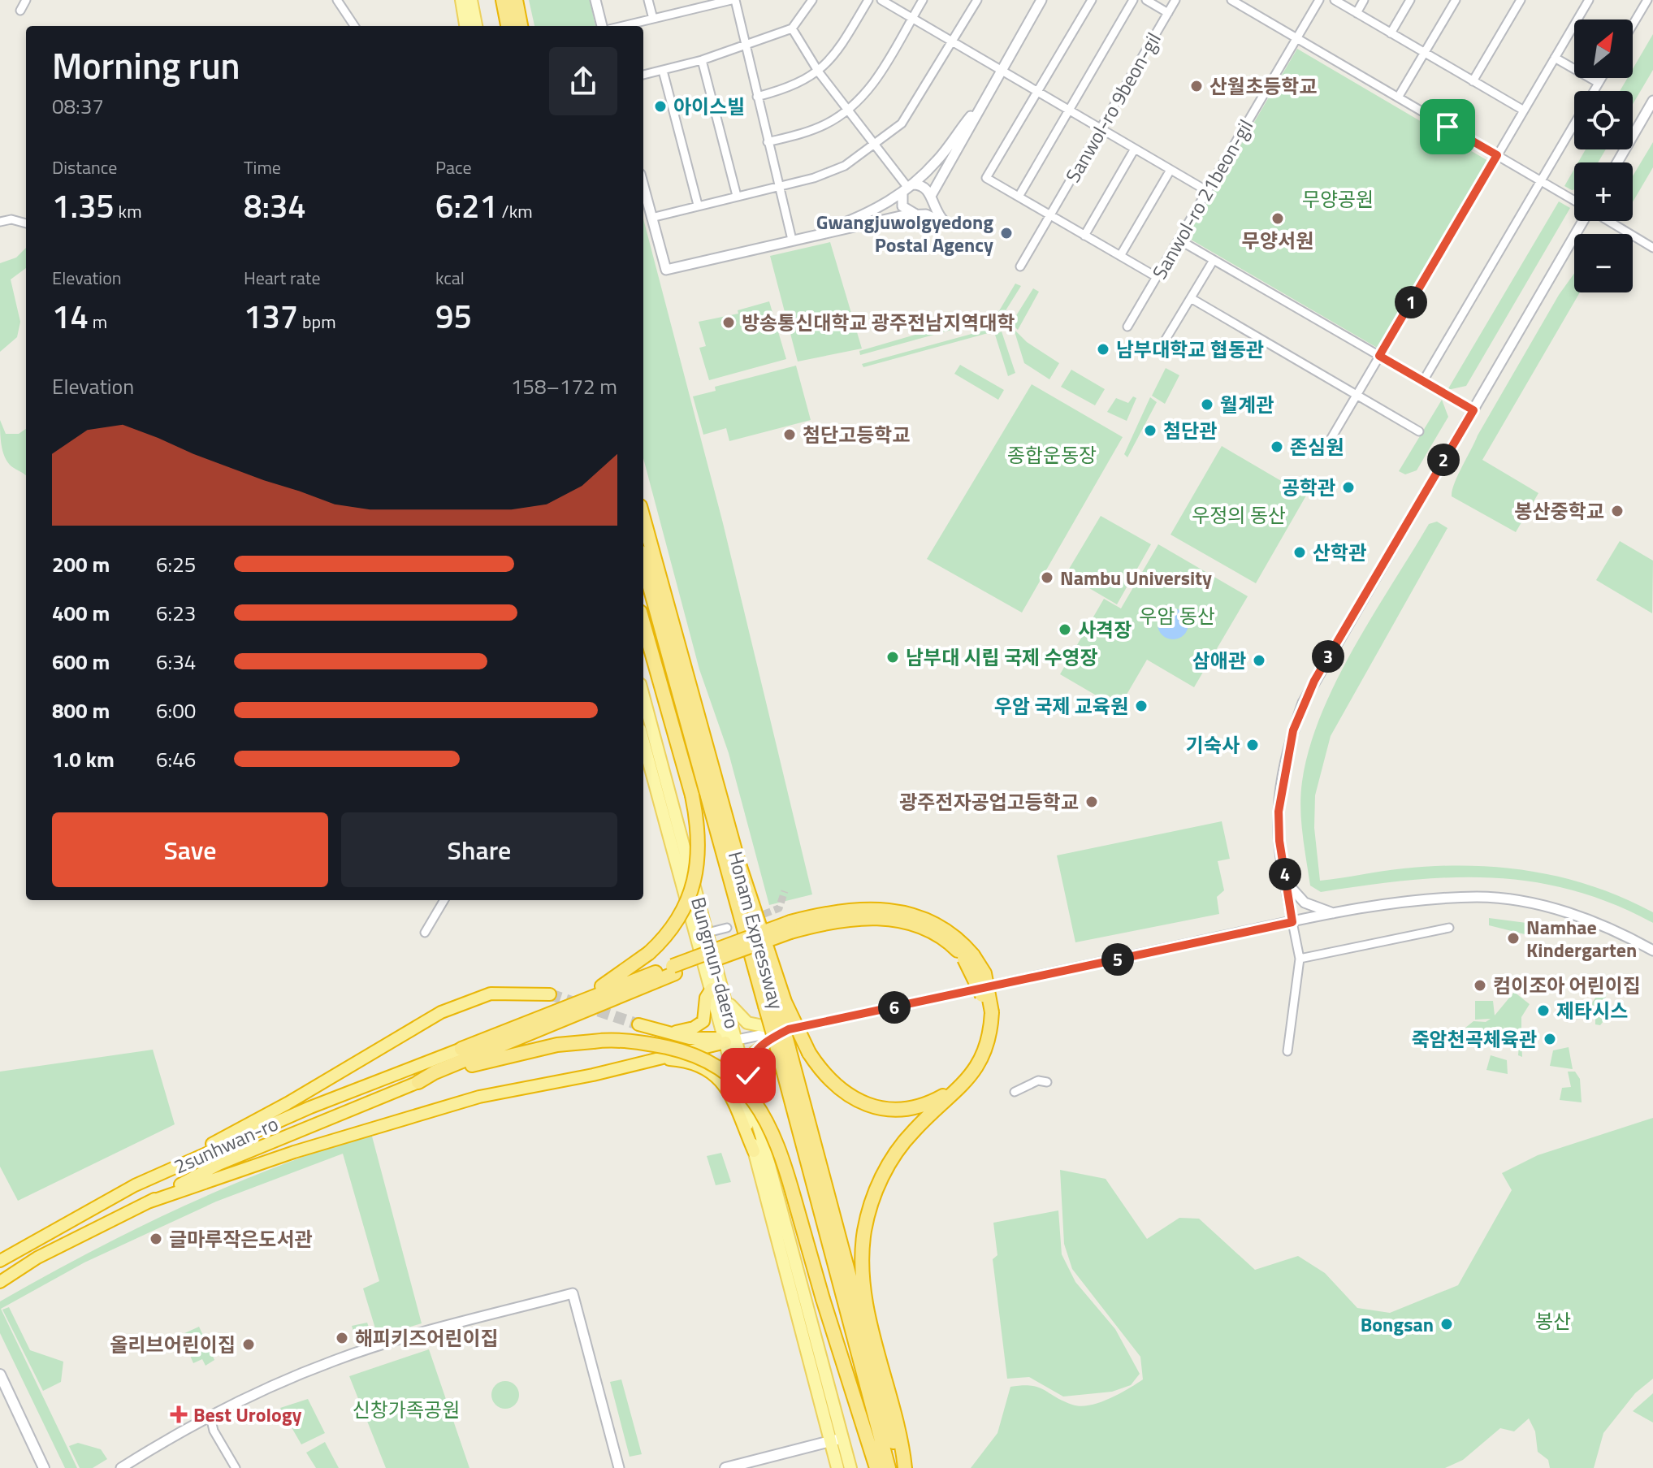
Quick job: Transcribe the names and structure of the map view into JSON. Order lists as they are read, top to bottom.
{
  "streets": {
    "highway": ["Honam Expressway", "2sunhwan-ro"],
    "main road": ["Bungmun-daero"],
    "street": ["Sanwol-ro 9beon-gil", "Sanwol-ro 21beon-gil"]
  },
  "parks": [
    "무양공원",
    "종합운동장",
    "우정의 동산",
    "우암 동산",
    "봉산",
    "신창가족공원"
  ],
  "places": {
    "other": [
      "산월초등학교",
      "아이스빌",
      "무양서원",
      "Gwangjuwolgyedong Postal Agency",
      "방송통신대학교 광주전남지역대학",
      "남부대학교 협동관",
      "월계관",
      "첨단관",
      "첨단고등학교",
      "존심원",
      "공학관",
      "봉산중학교",
      "산학관",
      "Nambu University",
      "사격장",
      "남부대 시립 국제 수영장",
      "삼애관",
      "우암 국제 교육원",
      "기숙사",
      "광주전자공업고등학교",
      "Namhae Kindergarten",
      "컴이조아 어린이집",
      "제타시스",
      "죽암천곡체육관",
      "글마루작은도서관",
      "Bongsan",
      "해피키즈어린이집",
      "올리브어린이집"
    ],
    "health": ["Best Urology"]
  },
  "north": "top right",
  "page": {
    "map_buttons": ["+", "−"],
    "heading": ["Morning run", "08:37"],
    "stats": [
      ["Distance", "1.35 km"],
      ["Time", "8:34"],
      ["Pace", "6:21 /km"],
      ["Elevation", "14 m"],
      ["Heart rate", "137 bpm"],
      ["kcal", "95"]
    ],
    "pins": [
      "1",
      "2",
      "3",
      "4",
      "5",
      "6"
    ],
    "chart": ["Elevation", "158–172 m"],
    "list": [
      {
        "name": "200 m",
        "note": "6:25"
      },
      {
        "name": "400 m",
        "note": "6:23"
      },
      {
        "name": "600 m",
        "note": "6:34"
      },
      {
        "name": "800 m",
        "note": "6:00"
      },
      {
        "name": "1.0 km",
        "note": "6:46"
      }
    ],
    "buttons": ["Save", "Share"]
  }
}
